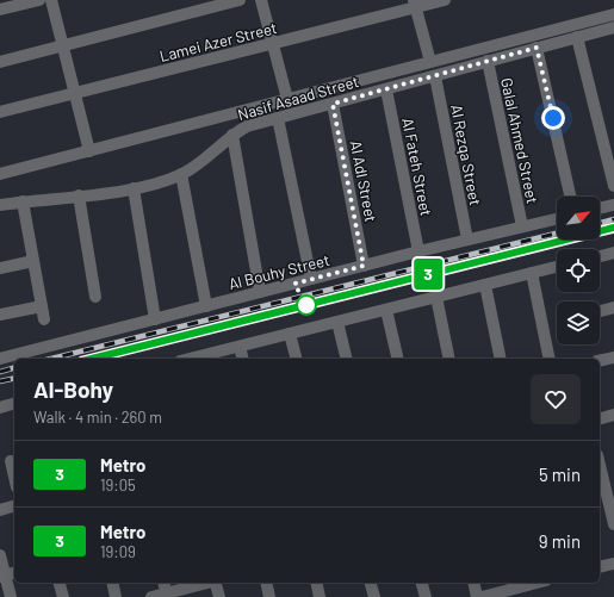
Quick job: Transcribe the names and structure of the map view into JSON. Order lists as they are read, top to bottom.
{
  "streets": {
    "street": [
      "Lamei Azer Street",
      "Nasif Asaad Street",
      "Galal Ahmed Street",
      "Al Rezqa Street",
      "Al Fateh Street",
      "Al Adl Street",
      "Al Bouhy Street"
    ]
  },
  "crossings": [
    ["Nasif Asaad Street", "Galal Ahmed Street"],
    ["Nasif Asaad Street", "Al Rezqa Street"],
    ["Nasif Asaad Street", "Al Fateh Street"],
    ["Nasif Asaad Street", "Al Adl Street"],
    ["Galal Ahmed Street", "Al Bouhy Street"],
    ["Al Rezqa Street", "Al Bouhy Street"],
    ["Al Fateh Street", "Al Bouhy Street"],
    ["Al Adl Street", "Al Bouhy Street"]
  ],
  "lines": ["metro line 3"],
  "north": "top right",
  "page": {
    "on_map": "3",
    "heading": ["Al-Bohy", "Walk · 4 min · 260 m"],
    "list": [
      {
        "mark": "3",
        "name": "Metro",
        "note": "19:05",
        "value": "5 min"
      },
      {
        "mark": "3",
        "name": "Metro",
        "note": "19:09",
        "value": "9 min"
      }
    ]
  }
}
